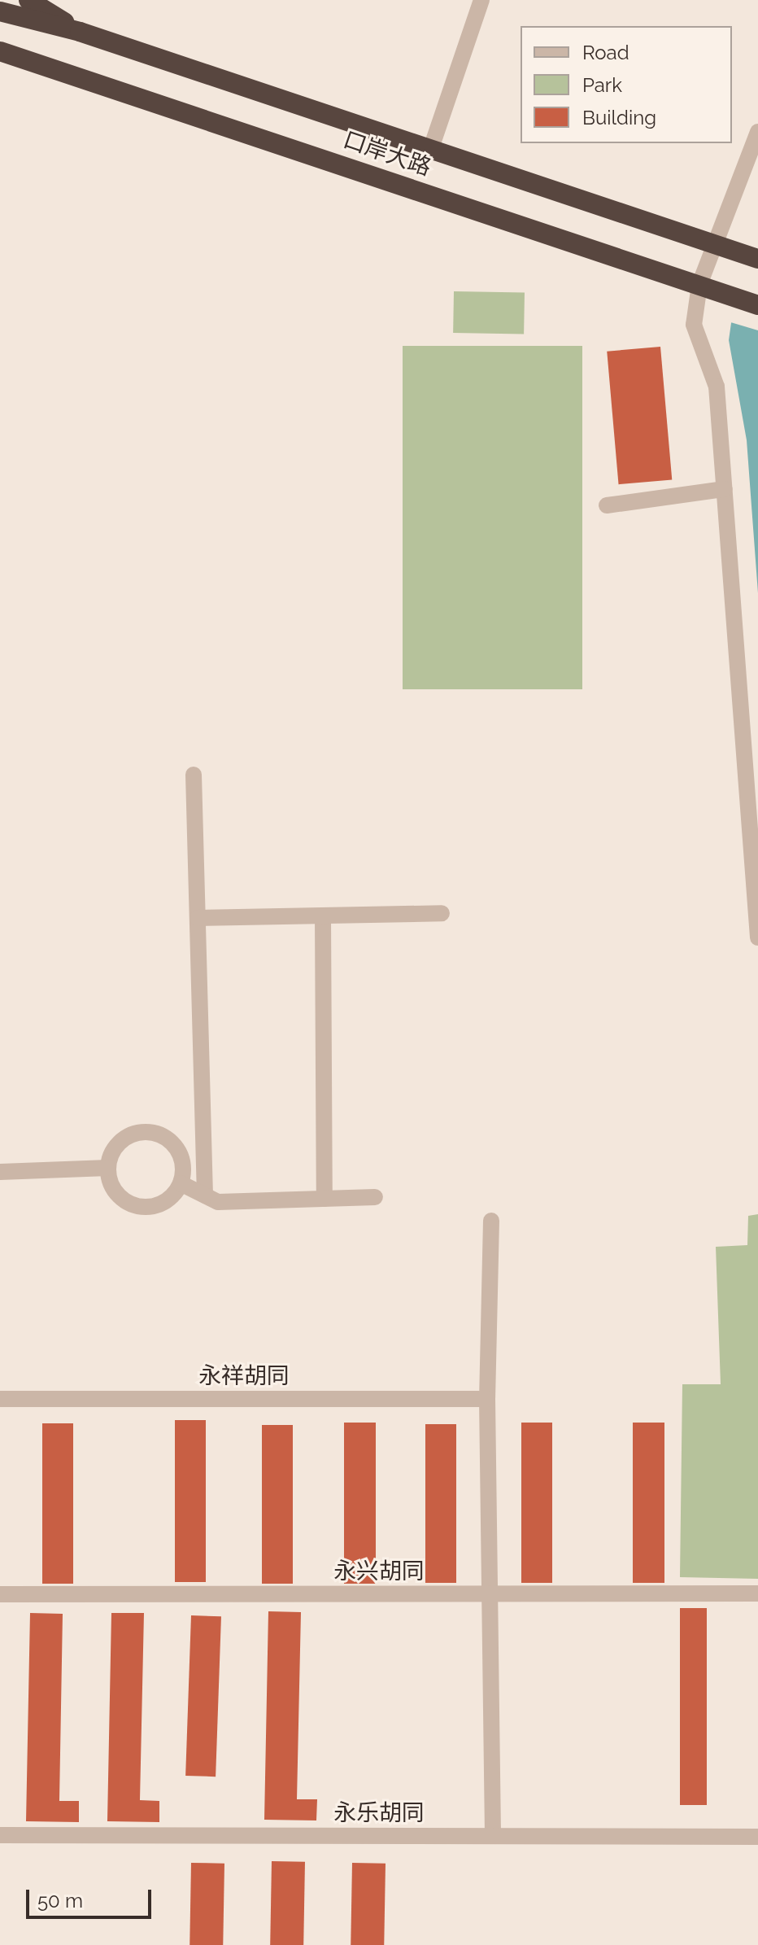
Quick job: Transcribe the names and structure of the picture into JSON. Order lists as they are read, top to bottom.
{
  "streets": {
    "highway": ["口岸大路"],
    "street": ["永祥胡同", "永兴胡同", "永乐胡同"]
  },
  "legend": ["Road", "Park", "Building"],
  "scale_bar": "50 m"
}
